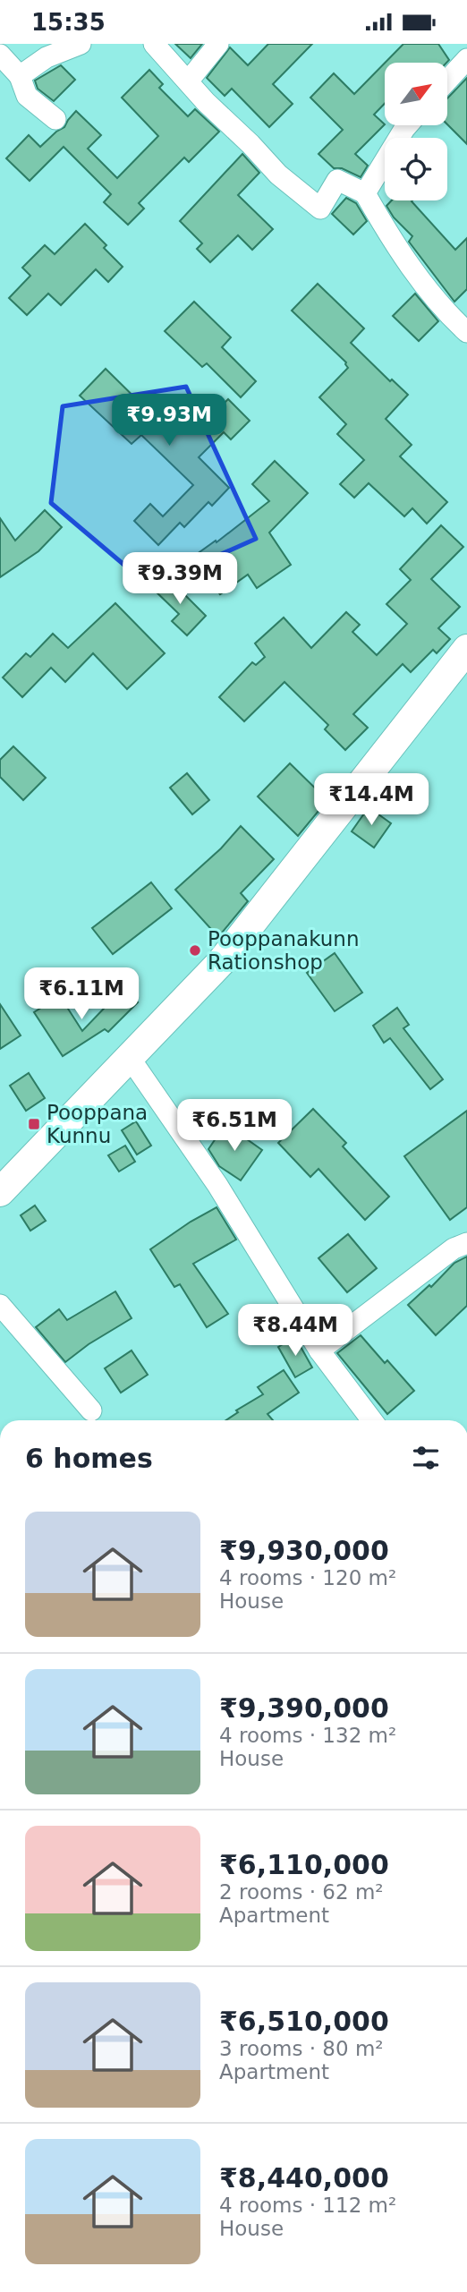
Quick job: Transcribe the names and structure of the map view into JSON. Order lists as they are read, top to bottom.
{
  "places": {
    "other": ["Pooppanakunn Rationshop"],
    "transit": ["Pooppana Kunnu"]
  },
  "north": "top right",
  "page": {
    "status": "15:35",
    "price": [
      "₹9.93M",
      "₹9.39M",
      "₹14.4M",
      "₹6.11M",
      "₹6.51M",
      "₹8.44M"
    ],
    "heading": "6 homes",
    "list": [
      {
        "name": "₹9,930,000",
        "note": "4 rooms · 120 m² · House"
      },
      {
        "name": "₹9,390,000",
        "note": "4 rooms · 132 m² · House"
      },
      {
        "name": "₹6,110,000",
        "note": "2 rooms · 62 m² · Apartment"
      },
      {
        "name": "₹6,510,000",
        "note": "3 rooms · 80 m² · Apartment"
      },
      {
        "name": "₹8,440,000",
        "note": "4 rooms · 112 m² · House"
      }
    ]
  }
}
